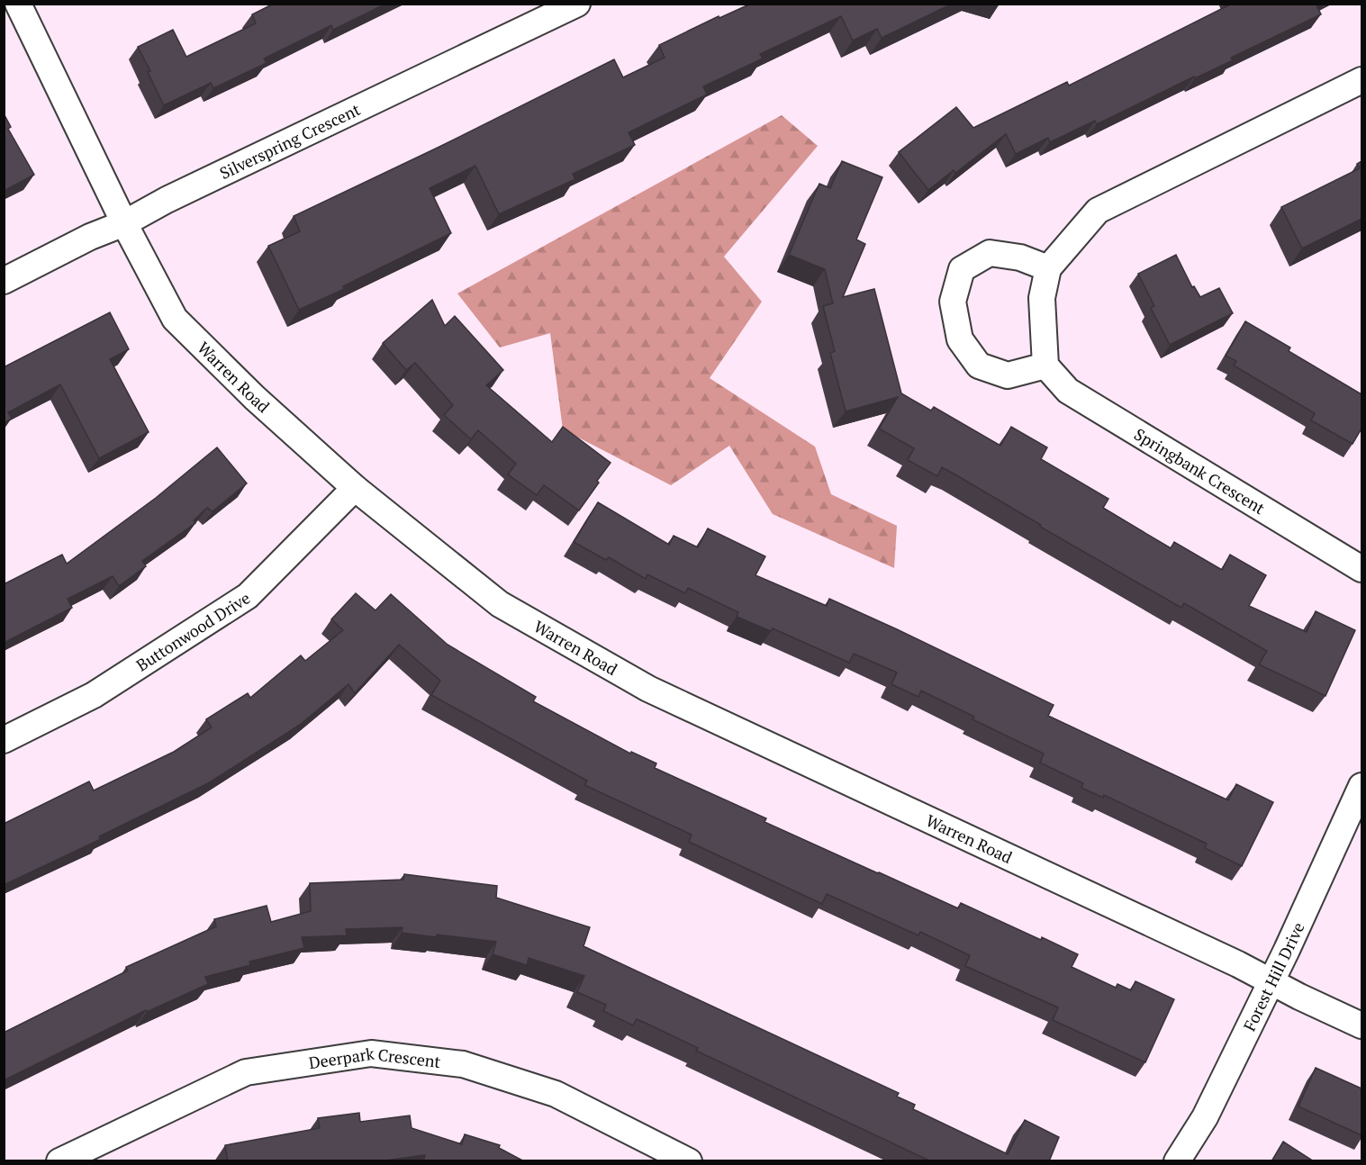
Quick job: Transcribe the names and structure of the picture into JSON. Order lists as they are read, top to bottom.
{
  "streets": {
    "street": [
      "Silverspring Crescent",
      "Warren Road",
      "Springbank Crescent",
      "Buttonwood Drive",
      "Forest Hill Drive",
      "Deerpark Crescent"
    ]
  },
  "crossings": [
    ["Silverspring Crescent", "Warren Road"],
    ["Warren Road", "Buttonwood Drive"],
    ["Warren Road", "Forest Hill Drive"]
  ]
}
